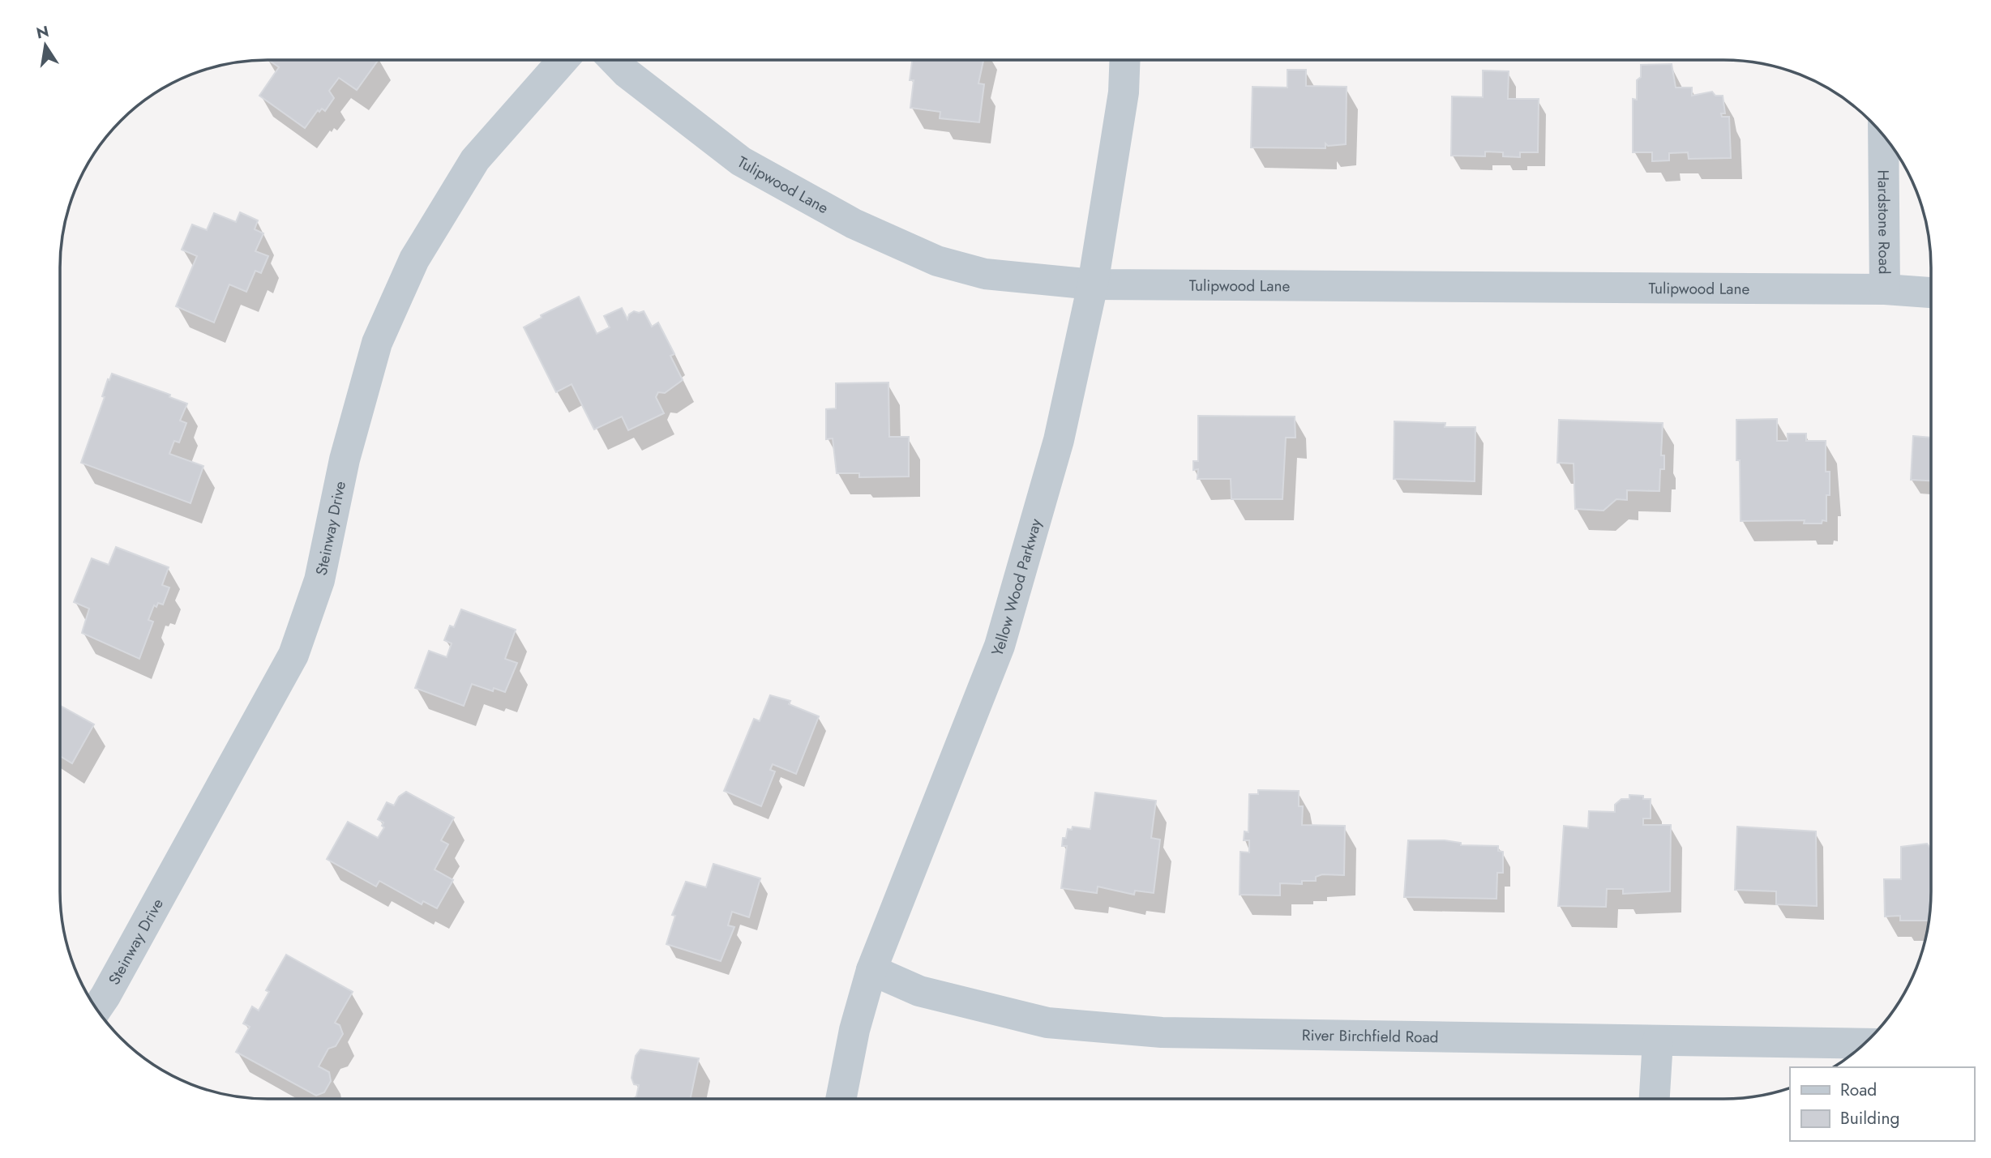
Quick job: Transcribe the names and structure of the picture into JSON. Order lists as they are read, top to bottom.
{
  "streets": {
    "street": [
      "Tulipwood Lane",
      "Hardstone Road",
      "Steinway Drive",
      "Yellow Wood Parkway",
      "River Birchfield Road"
    ]
  },
  "crossings": [
    ["Tulipwood Lane", "Hardstone Road"],
    ["Tulipwood Lane", "Yellow Wood Parkway"],
    ["Yellow Wood Parkway", "River Birchfield Road"]
  ],
  "legend": ["Road", "Building"],
  "north": "top"
}
